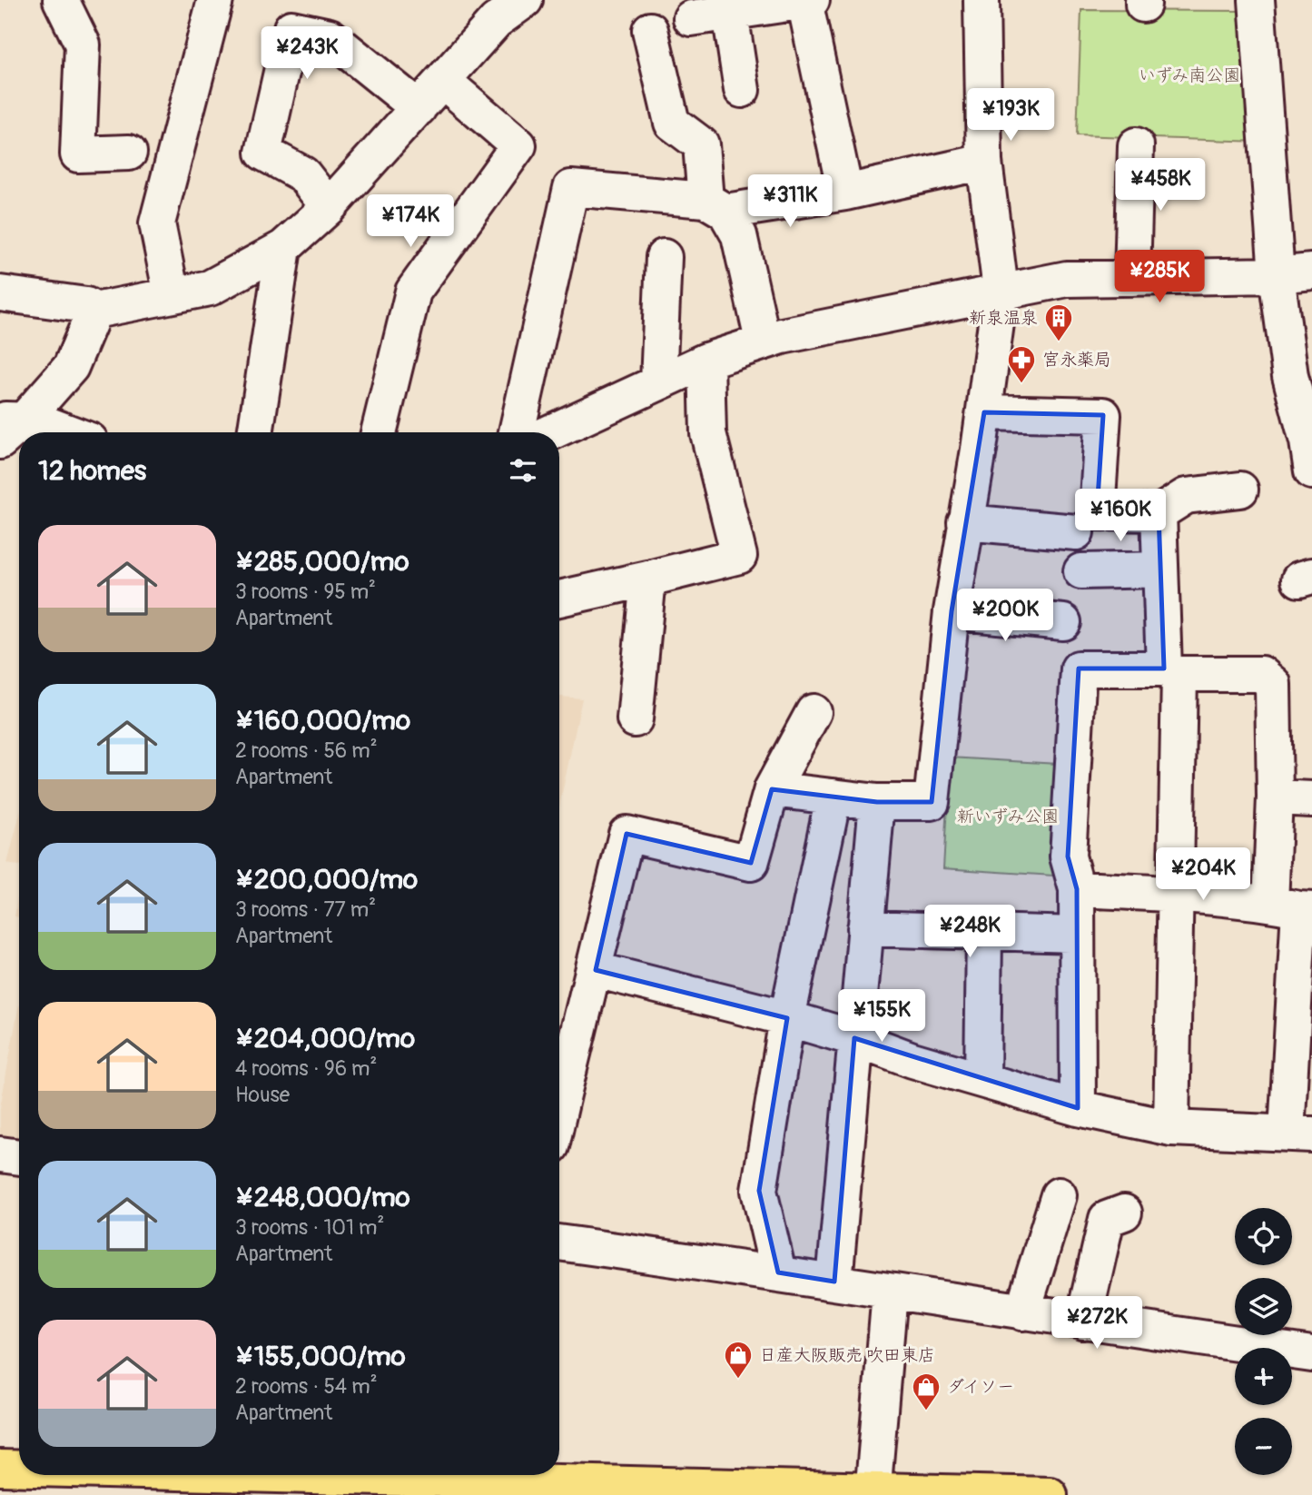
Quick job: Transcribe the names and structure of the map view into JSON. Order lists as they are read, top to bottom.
{
  "parks": ["いずみ南公園", "新いずみ公園"],
  "places": {
    "building": ["新泉温泉"],
    "pharmacy": ["宮永薬局"],
    "shop": ["日産大阪販売 吹田東店", "ダイソー"]
  },
  "page": {
    "price": [
      "¥243K",
      "¥193K",
      "¥458K",
      "¥311K",
      "¥174K",
      "¥285K",
      "¥160K",
      "¥200K",
      "¥204K",
      "¥248K",
      "¥155K",
      "¥272K"
    ],
    "heading": "12 homes",
    "list": [
      {
        "name": "¥285,000/mo",
        "note": "3 rooms · 95 m² · Apartment"
      },
      {
        "name": "¥160,000/mo",
        "note": "2 rooms · 56 m² · Apartment"
      },
      {
        "name": "¥200,000/mo",
        "note": "3 rooms · 77 m² · Apartment"
      },
      {
        "name": "¥204,000/mo",
        "note": "4 rooms · 96 m² · House"
      },
      {
        "name": "¥248,000/mo",
        "note": "3 rooms · 101 m² · Apartment"
      },
      {
        "name": "¥155,000/mo",
        "note": "2 rooms · 54 m² · Apartment"
      }
    ],
    "map_buttons": ["+", "−"]
  }
}
